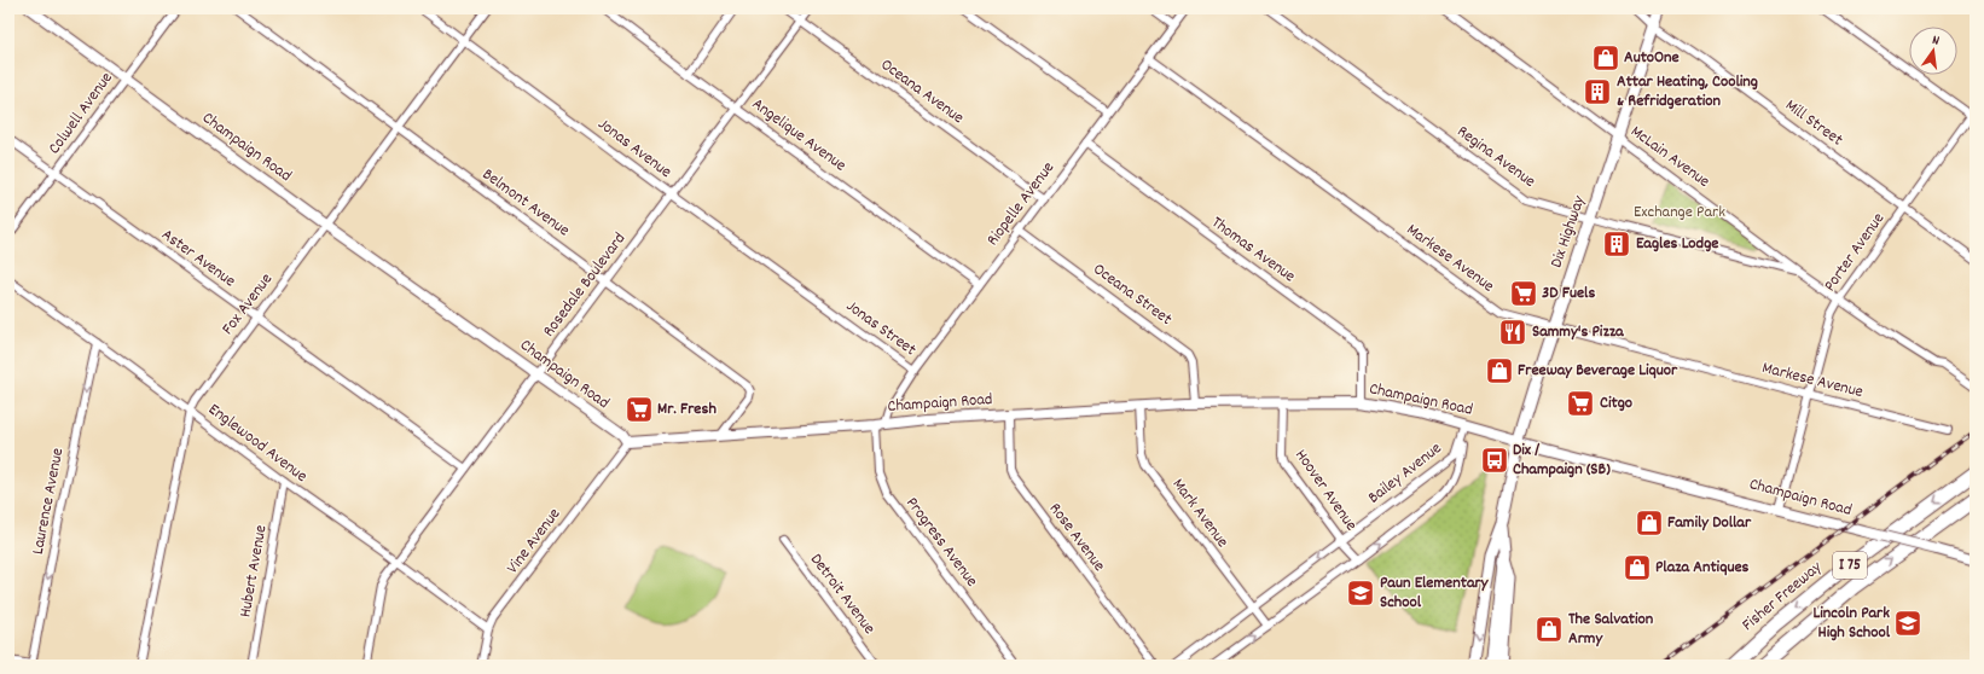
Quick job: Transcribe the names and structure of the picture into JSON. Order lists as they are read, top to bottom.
{
  "streets": {
    "highway": ["I 75", "Fisher Freeway"],
    "main road": ["Dix Highway"],
    "street": [
      "Oceana Avenue",
      "Colwell Avenue",
      "Mill Street",
      "Angelique Avenue",
      "Champaign Road",
      "Jonas Avenue",
      "Regina Avenue",
      "McLain Avenue",
      "Belmont Avenue",
      "Riopelle Avenue",
      "Thomas Avenue",
      "Porter Avenue",
      "Aster Avenue",
      "Markese Avenue",
      "Rosedale Boulevard",
      "Oceana Street",
      "Fox Avenue",
      "Jonas Street",
      "Englewood Avenue",
      "Bailey Avenue",
      "Hoover Avenue",
      "Laurence Avenue",
      "Mark Avenue",
      "Rose Avenue",
      "Vine Avenue",
      "Progress Avenue",
      "Hubert Avenue",
      "Detroit Avenue"
    ]
  },
  "crossings": [
    ["Oceana Avenue", "Riopelle Avenue"],
    ["Oceana Avenue", "Rosedale Boulevard"],
    ["Colwell Avenue", "Champaign Road"],
    ["Colwell Avenue", "Aster Avenue"],
    ["Mill Street", "Dix Highway"],
    ["Mill Street", "Porter Avenue"],
    ["Angelique Avenue", "Riopelle Avenue"],
    ["Angelique Avenue", "Rosedale Boulevard"],
    ["Champaign Road", "Belmont Avenue"],
    ["Champaign Road", "Riopelle Avenue"],
    ["Champaign Road", "Dix Highway"],
    ["Champaign Road", "Thomas Avenue"],
    ["Champaign Road", "Porter Avenue"],
    ["Champaign Road", "Rosedale Boulevard"],
    ["Champaign Road", "Oceana Street"],
    ["Champaign Road", "Fox Avenue"],
    ["Champaign Road", "Bailey Avenue"],
    ["Champaign Road", "Hoover Avenue"],
    ["Champaign Road", "Mark Avenue"],
    ["Champaign Road", "Rose Avenue"],
    ["Champaign Road", "Vine Avenue"],
    ["Champaign Road", "Progress Avenue"],
    ["Jonas Avenue", "Rosedale Boulevard"],
    ["Jonas Avenue", "Fox Avenue"],
    ["Jonas Avenue", "Jonas Street"],
    ["Regina Avenue", "McLain Avenue"],
    ["Regina Avenue", "Dix Highway"],
    ["McLain Avenue", "Dix Highway"],
    ["McLain Avenue", "Porter Avenue"],
    ["Belmont Avenue", "Rosedale Boulevard"],
    ["Belmont Avenue", "Fox Avenue"],
    ["Riopelle Avenue", "Thomas Avenue"],
    ["Riopelle Avenue", "Markese Avenue"],
    ["Riopelle Avenue", "Oceana Street"],
    ["Riopelle Avenue", "Jonas Street"],
    ["Dix Highway", "Markese Avenue"],
    ["Porter Avenue", "Markese Avenue"],
    ["Aster Avenue", "Rosedale Boulevard"],
    ["Aster Avenue", "Fox Avenue"],
    ["Rosedale Boulevard", "Englewood Avenue"],
    ["Fox Avenue", "Englewood Avenue"],
    ["Englewood Avenue", "Laurence Avenue"],
    ["Englewood Avenue", "Vine Avenue"],
    ["Englewood Avenue", "Hubert Avenue"],
    ["Bailey Avenue", "Hoover Avenue"],
    ["Bailey Avenue", "Mark Avenue"]
  ],
  "one_way": ["Laurence Avenue"],
  "parks": ["Exchange Park"],
  "places": {
    "shop": [
      "AutoOne",
      "Freeway Beverage Liquor",
      "Family Dollar",
      "Plaza Antiques",
      "The Salvation Army"
    ],
    "building": ["Attar Heating, Cooling & Refridgeration", "Eagles Lodge"],
    "supermarket": ["3D Fuels", "Citgo", "Mr. Fresh"],
    "restaurant": ["Sammy's Pizza"],
    "bus stop": ["Dix / Champaign (SB)"],
    "school or university": ["Paun Elementary School", "Lincoln Park High School"]
  },
  "north": "top"
}
